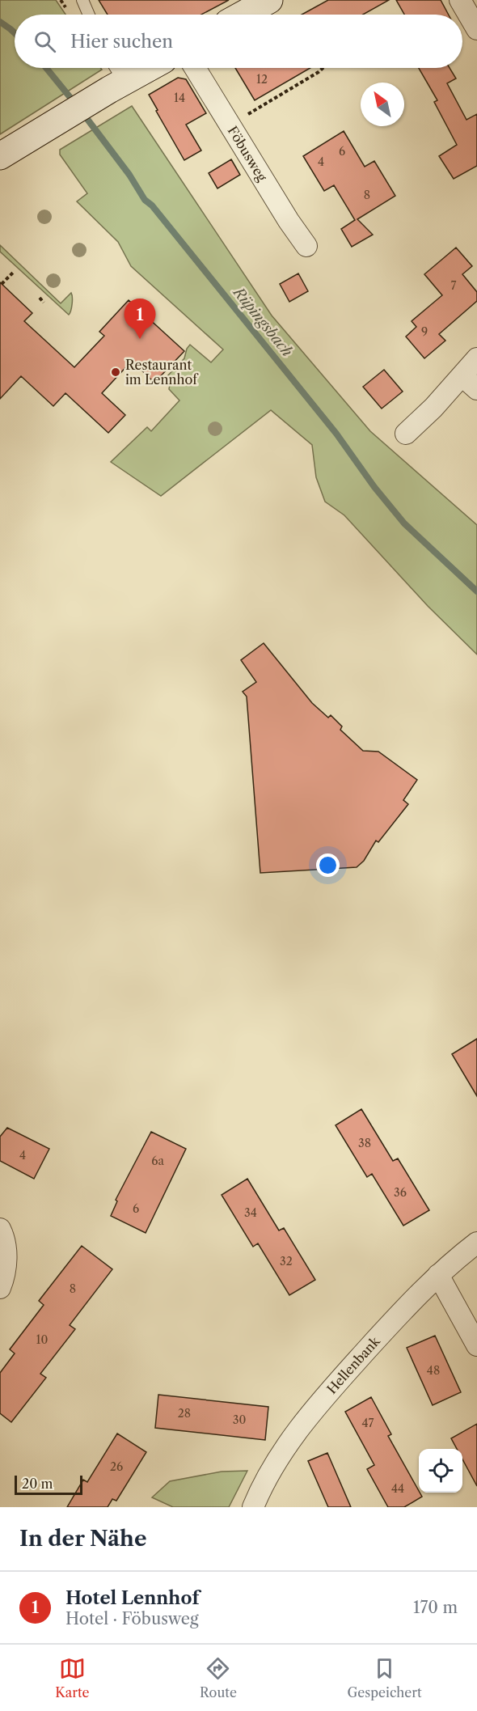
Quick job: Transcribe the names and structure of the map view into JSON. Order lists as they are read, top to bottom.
{
  "streets": {
    "street": ["Föbusweg", "Hellenbank"]
  },
  "water": ["Rüpingsbach"],
  "places": ["Restaurant im Lennhof"],
  "house_numbers": [
    "12",
    "14",
    "6",
    "4",
    "8",
    "7",
    "9",
    "38",
    "4",
    "6a",
    "36",
    "6",
    "34",
    "32",
    "8",
    "10",
    "48",
    "28",
    "30",
    "47",
    "26",
    "44"
  ],
  "scale_bar": "20 m",
  "north": "top left",
  "page": {
    "search": "Hier suchen",
    "pins": "1",
    "scale": "20 m",
    "heading": "In der Nähe",
    "list": [
      {
        "mark": "1",
        "name": "Hotel Lennhof",
        "note": "Hotel · Föbusweg",
        "value": "170 m"
      }
    ],
    "nav": ["Karte", "Route", "Gespeichert"]
  }
}
